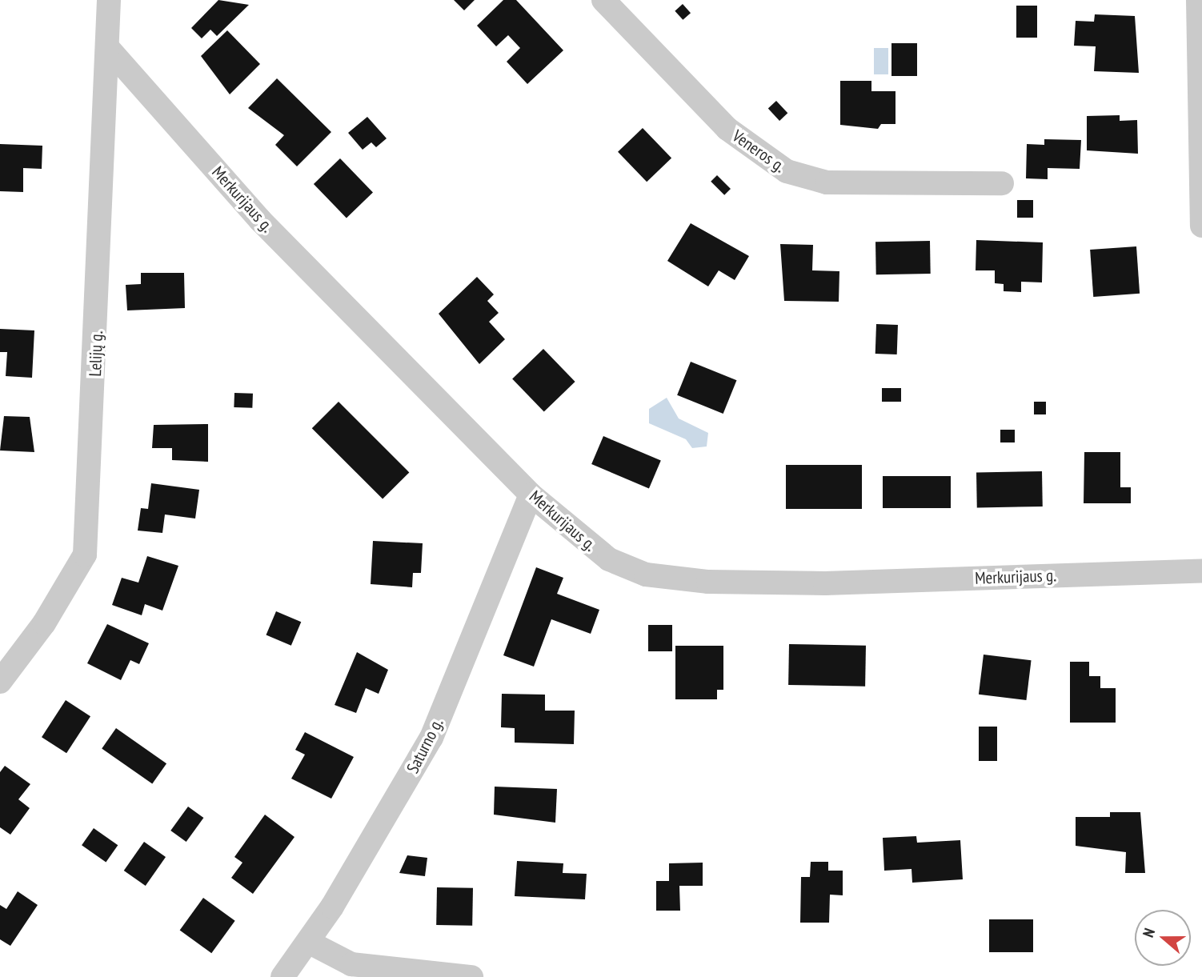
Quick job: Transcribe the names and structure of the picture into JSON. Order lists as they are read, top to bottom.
{
  "streets": {
    "street": [
      "Veneros g.",
      "Merkurijaus g.",
      "Lelijų g.",
      "Saturno g."
    ]
  },
  "crossings": [
    ["Merkurijaus g.", "Lelijų g."],
    ["Merkurijaus g.", "Saturno g."]
  ],
  "north": "left"
}
